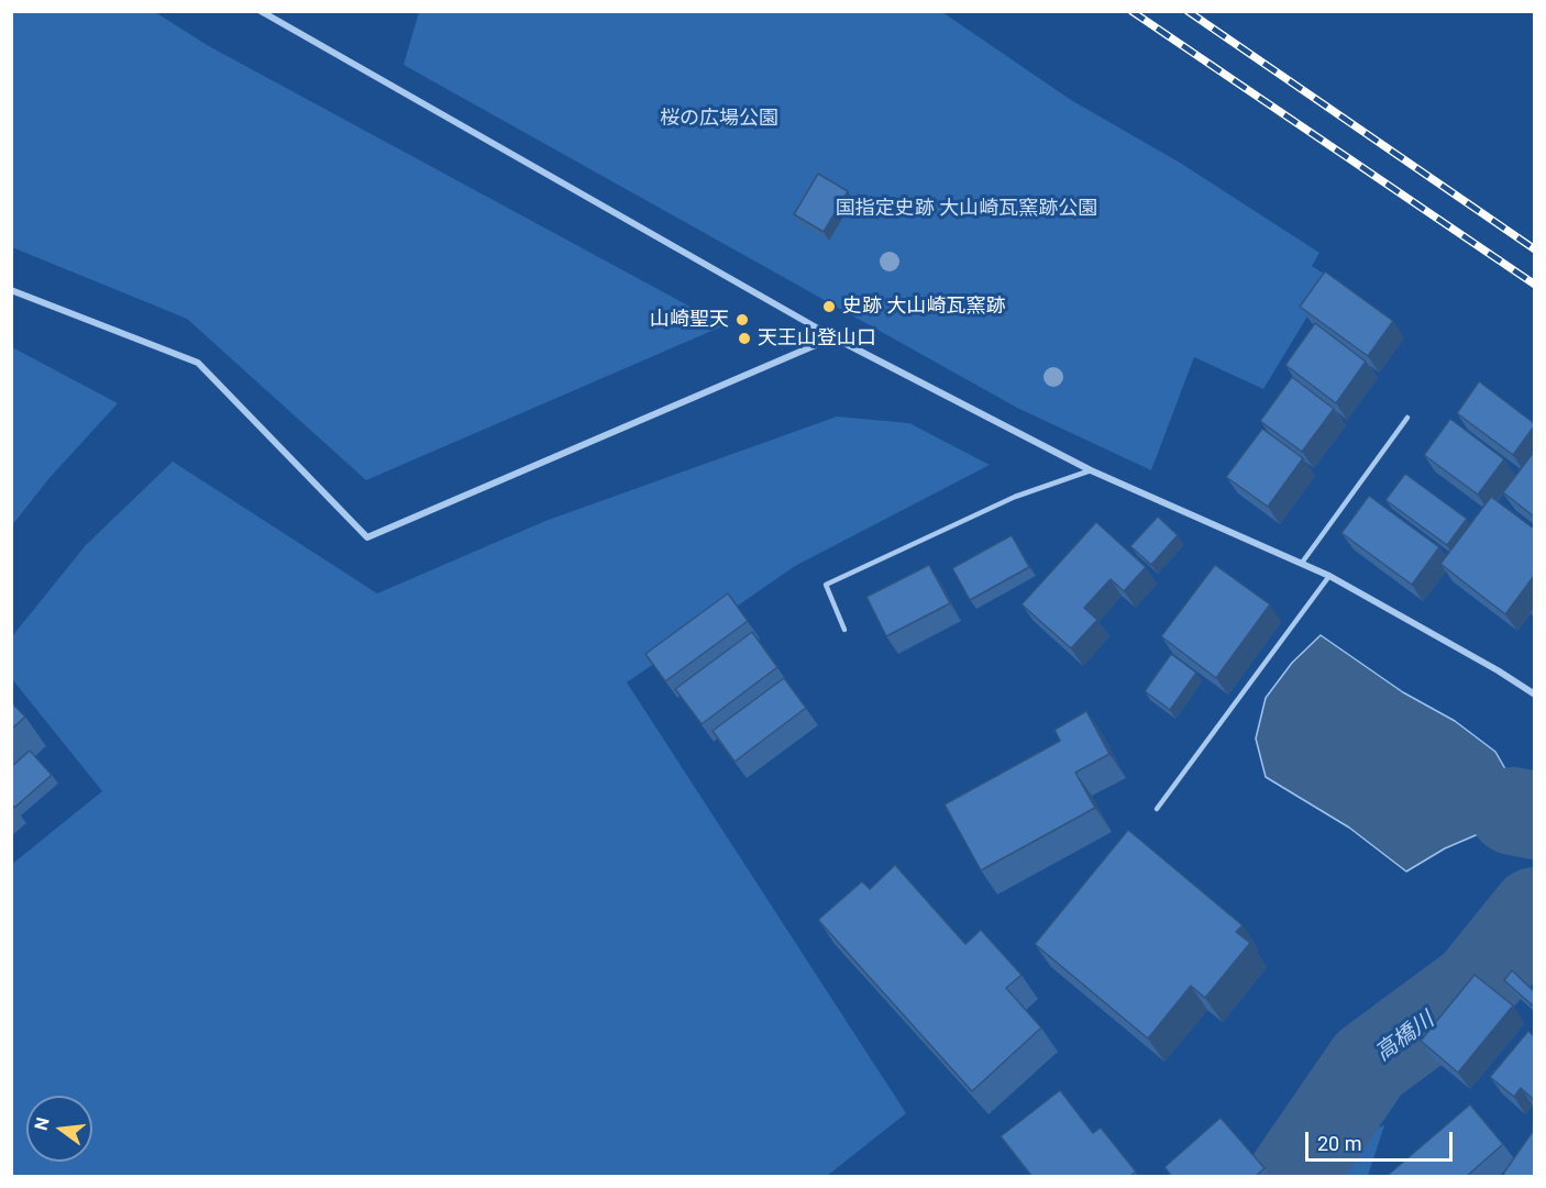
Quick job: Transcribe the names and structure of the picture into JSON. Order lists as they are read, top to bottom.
{
  "water": ["高橋川"],
  "parks": ["桜の広場公園", "国指定史跡 大山崎瓦窯跡公園"],
  "places": ["史跡 大山崎瓦窯跡", "山崎聖天", "天王山登山口"],
  "scale_bar": "20 m",
  "north": "left"
}
